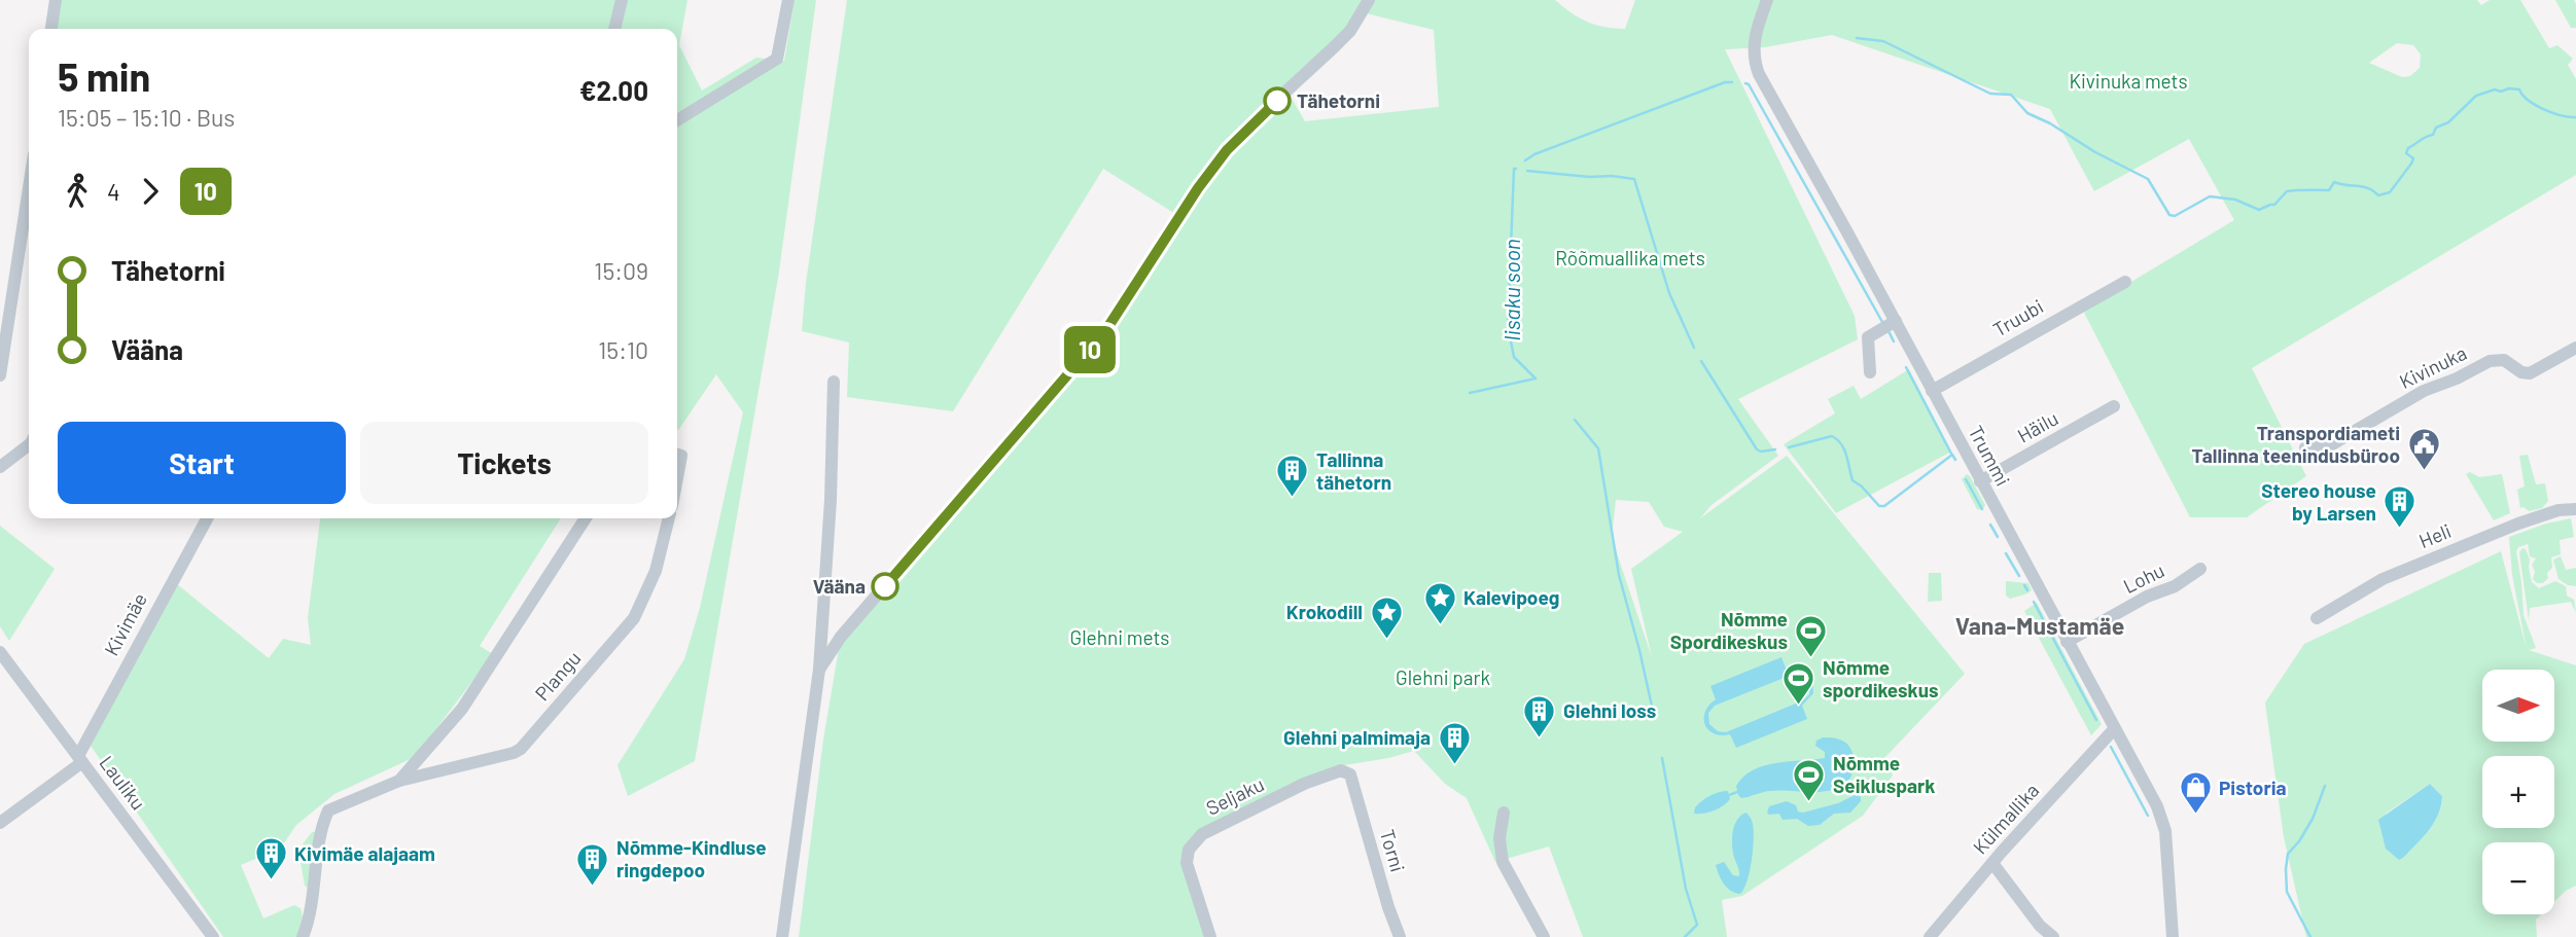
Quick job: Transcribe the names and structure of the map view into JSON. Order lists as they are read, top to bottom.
{
  "streets": {
    "street": [
      "Truubi",
      "Kivinuka",
      "Häilu",
      "Trummi",
      "Heli",
      "Lohu",
      "Kivimäe",
      "Plangu",
      "Lauliku",
      "Seljaku",
      "Külmallika",
      "Torni"
    ]
  },
  "crossings": [
    ["Truubi", "Trummi"],
    ["Häilu", "Trummi"],
    ["Trummi", "Lohu"],
    ["Trummi", "Külmallika"],
    ["Kivimäe", "Lauliku"],
    ["Seljaku", "Torni"]
  ],
  "districts": ["Vana-Mustamäe"],
  "water": ["Iisaku soon"],
  "parks": [
    "Kivinuka mets",
    "Rõõmuallika mets",
    "Glehni mets",
    "Glehni park"
  ],
  "places": {
    "other": ["Tähetorni", "Vääna"],
    "public building": ["Transpordiameti Tallinna teenindusbüroo"],
    "building": [
      "Tallinna tähetorn",
      "Stereo house by Larsen",
      "Glehni loss",
      "Glehni palmimaja",
      "Kivimäe alajaam",
      "Nõmme-Kindluse ringdepoo"
    ],
    "place": ["Kalevipoeg", "Krokodill"],
    "sports": ["Nõmme Spordikeskus", "Nõmme spordikeskus", "Nõmme Seikluspark"],
    "shop": ["Pistoria"]
  },
  "lines": ["bus line 10"],
  "north": "right",
  "page": {
    "on_map": "10",
    "heading": ["5 min", "15:05 – 15:10 · Bus", "€2.00"],
    "legs": ["4", "10"],
    "list": [
      {
        "name": "Tähetorni",
        "value": "15:09"
      },
      {
        "name": "Vääna",
        "value": "15:10"
      }
    ],
    "buttons": ["Start", "Tickets"],
    "map_buttons": ["+", "−"]
  }
}
